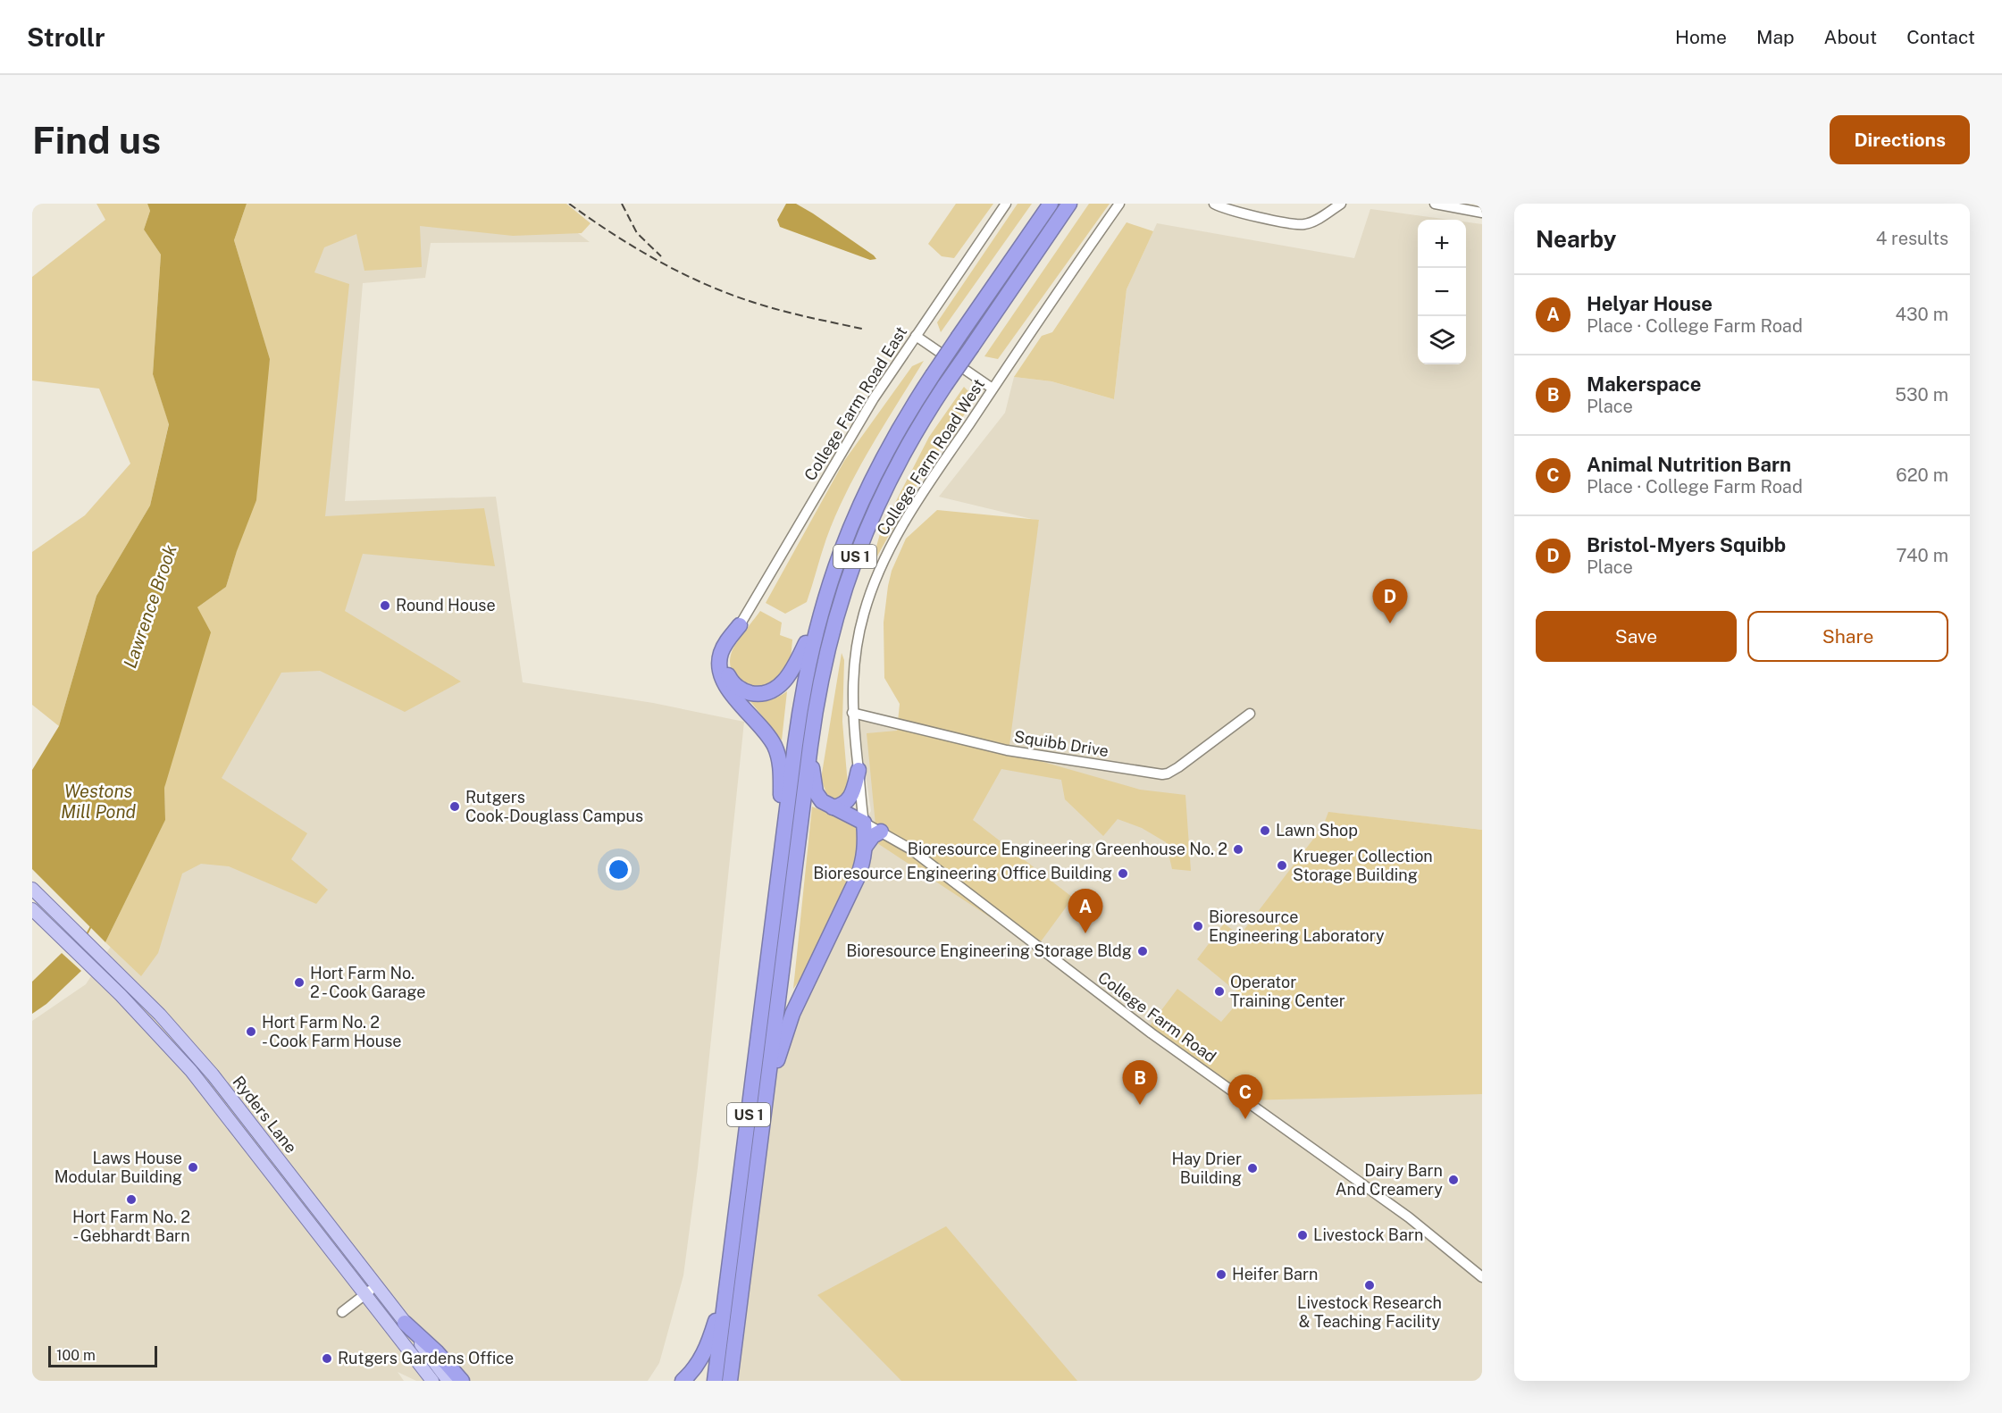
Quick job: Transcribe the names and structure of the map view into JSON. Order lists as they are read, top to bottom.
{
  "streets": {
    "highway": ["US 1"],
    "main road": ["Ryders Lane"],
    "street": [
      "College Farm Road East",
      "College Farm Road West",
      "Squibb Drive",
      "College Farm Road"
    ]
  },
  "crossings": [
    ["College Farm Road West", "Squibb Drive"],
    ["College Farm Road West", "College Farm Road"]
  ],
  "water": ["Lawrence Brook", "Westons Mill Pond"],
  "places": [
    "Round House",
    "Rutgers Cook-Douglass Campus",
    "Lawn Shop",
    "Bioresource Engineering Greenhouse No. 2",
    "Krueger Collection Storage Building",
    "Bioresource Engineering Office Building",
    "Bioresource Engineering Laboratory",
    "Bioresource Engineering Storage Bldg",
    "Hort Farm No. 2 - Cook Garage",
    "Operator Training Center",
    "Hort Farm No. 2 - Cook Farm House",
    "Laws House Modular Building",
    "Hay Drier Building",
    "Dairy Barn And Creamery",
    "Hort Farm No. 2 - Gebhardt Barn",
    "Livestock Barn",
    "Heifer Barn",
    "Livestock Research & Teaching Facility",
    "Rutgers Gardens Office"
  ],
  "scale_bar": "100 m",
  "page": {
    "header": "Strollr",
    "nav": [
      "Home",
      "Map",
      "About",
      "Contact"
    ],
    "buttons": [
      "Directions",
      ["Save", "Share"]
    ],
    "title": "Find us",
    "heading": ["Nearby", "4 results"],
    "map_buttons": ["+", "−"],
    "list": [
      {
        "mark": "A",
        "name": "Helyar House",
        "note": "Place · College Farm Road",
        "value": "430 m"
      },
      {
        "mark": "B",
        "name": "Makerspace",
        "note": "Place",
        "value": "530 m"
      },
      {
        "mark": "C",
        "name": "Animal Nutrition Barn",
        "note": "Place · College Farm Road",
        "value": "620 m"
      },
      {
        "mark": "D",
        "name": "Bristol-Myers Squibb",
        "note": "Place",
        "value": "740 m"
      }
    ],
    "pins": [
      "D",
      "A",
      "B",
      "C"
    ],
    "scale": "100 m"
  }
}
